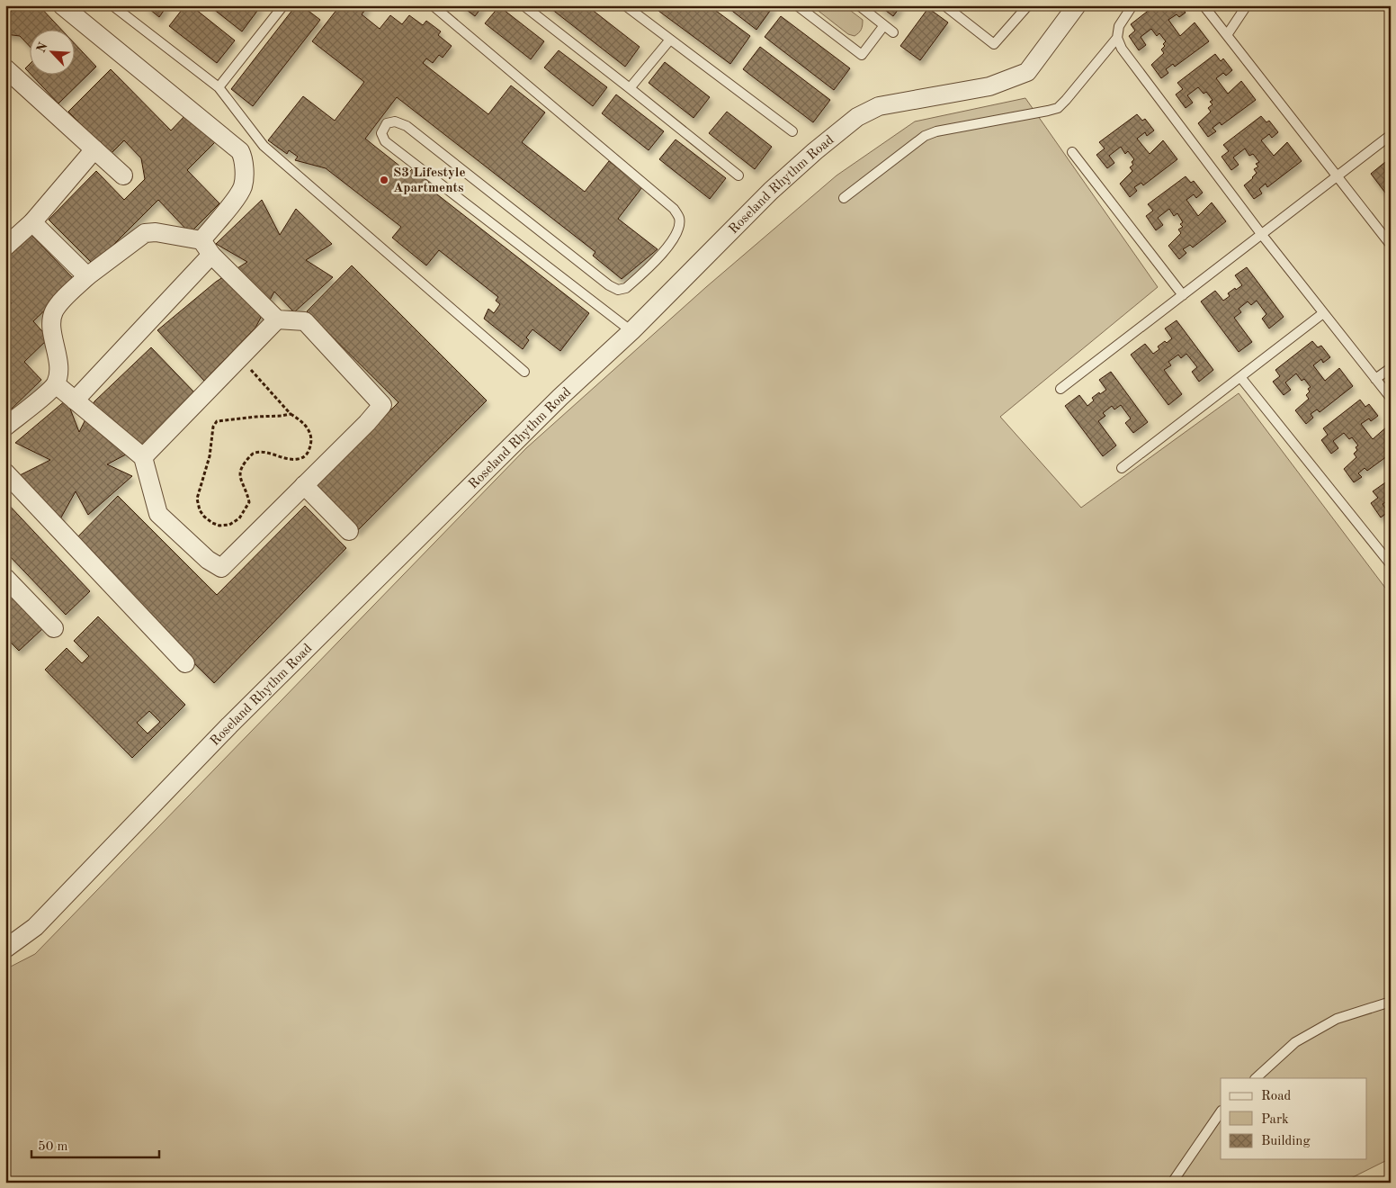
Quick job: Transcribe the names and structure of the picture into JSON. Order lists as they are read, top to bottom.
{
  "streets": {
    "street": ["Roseland Rhythm Road"]
  },
  "places": ["S3 Lifestyle Apartments"],
  "legend": ["Road", "Park", "Building"],
  "scale_bar": "50 m",
  "north": "top left"
}
